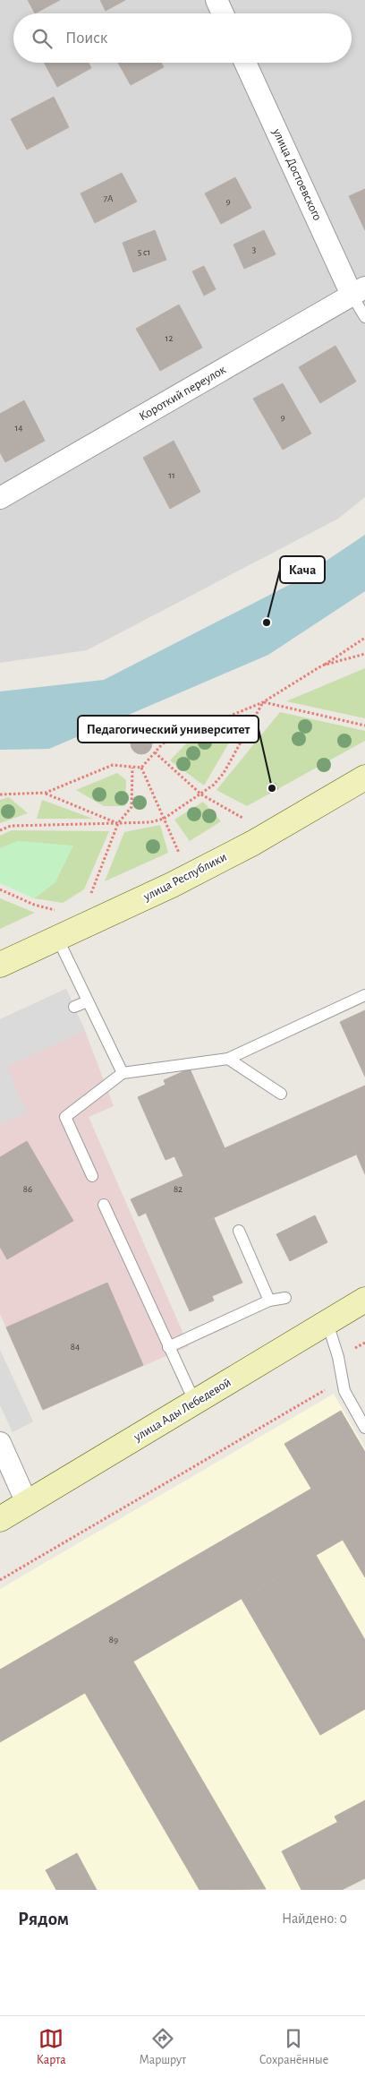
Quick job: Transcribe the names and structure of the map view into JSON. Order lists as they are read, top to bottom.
{
  "streets": {
    "main road": ["улица Республики", "улица Ады Лебедевой"],
    "street": ["улица Достоевского", "Короткий переулок"]
  },
  "crossings": [
    ["улица Достоевского", "Короткий переулок"]
  ],
  "places": ["Кача", "Педагогический университет"],
  "house_numbers": [
    "7А",
    "9",
    "3",
    "5 с1",
    "12",
    "9",
    "14",
    "11",
    "86",
    "82",
    "84",
    "89"
  ],
  "page": {
    "search": "Поиск",
    "heading": ["Рядом", "Найдено: 0"],
    "nav": ["Карта", "Маршрут", "Сохранённые"]
  }
}
